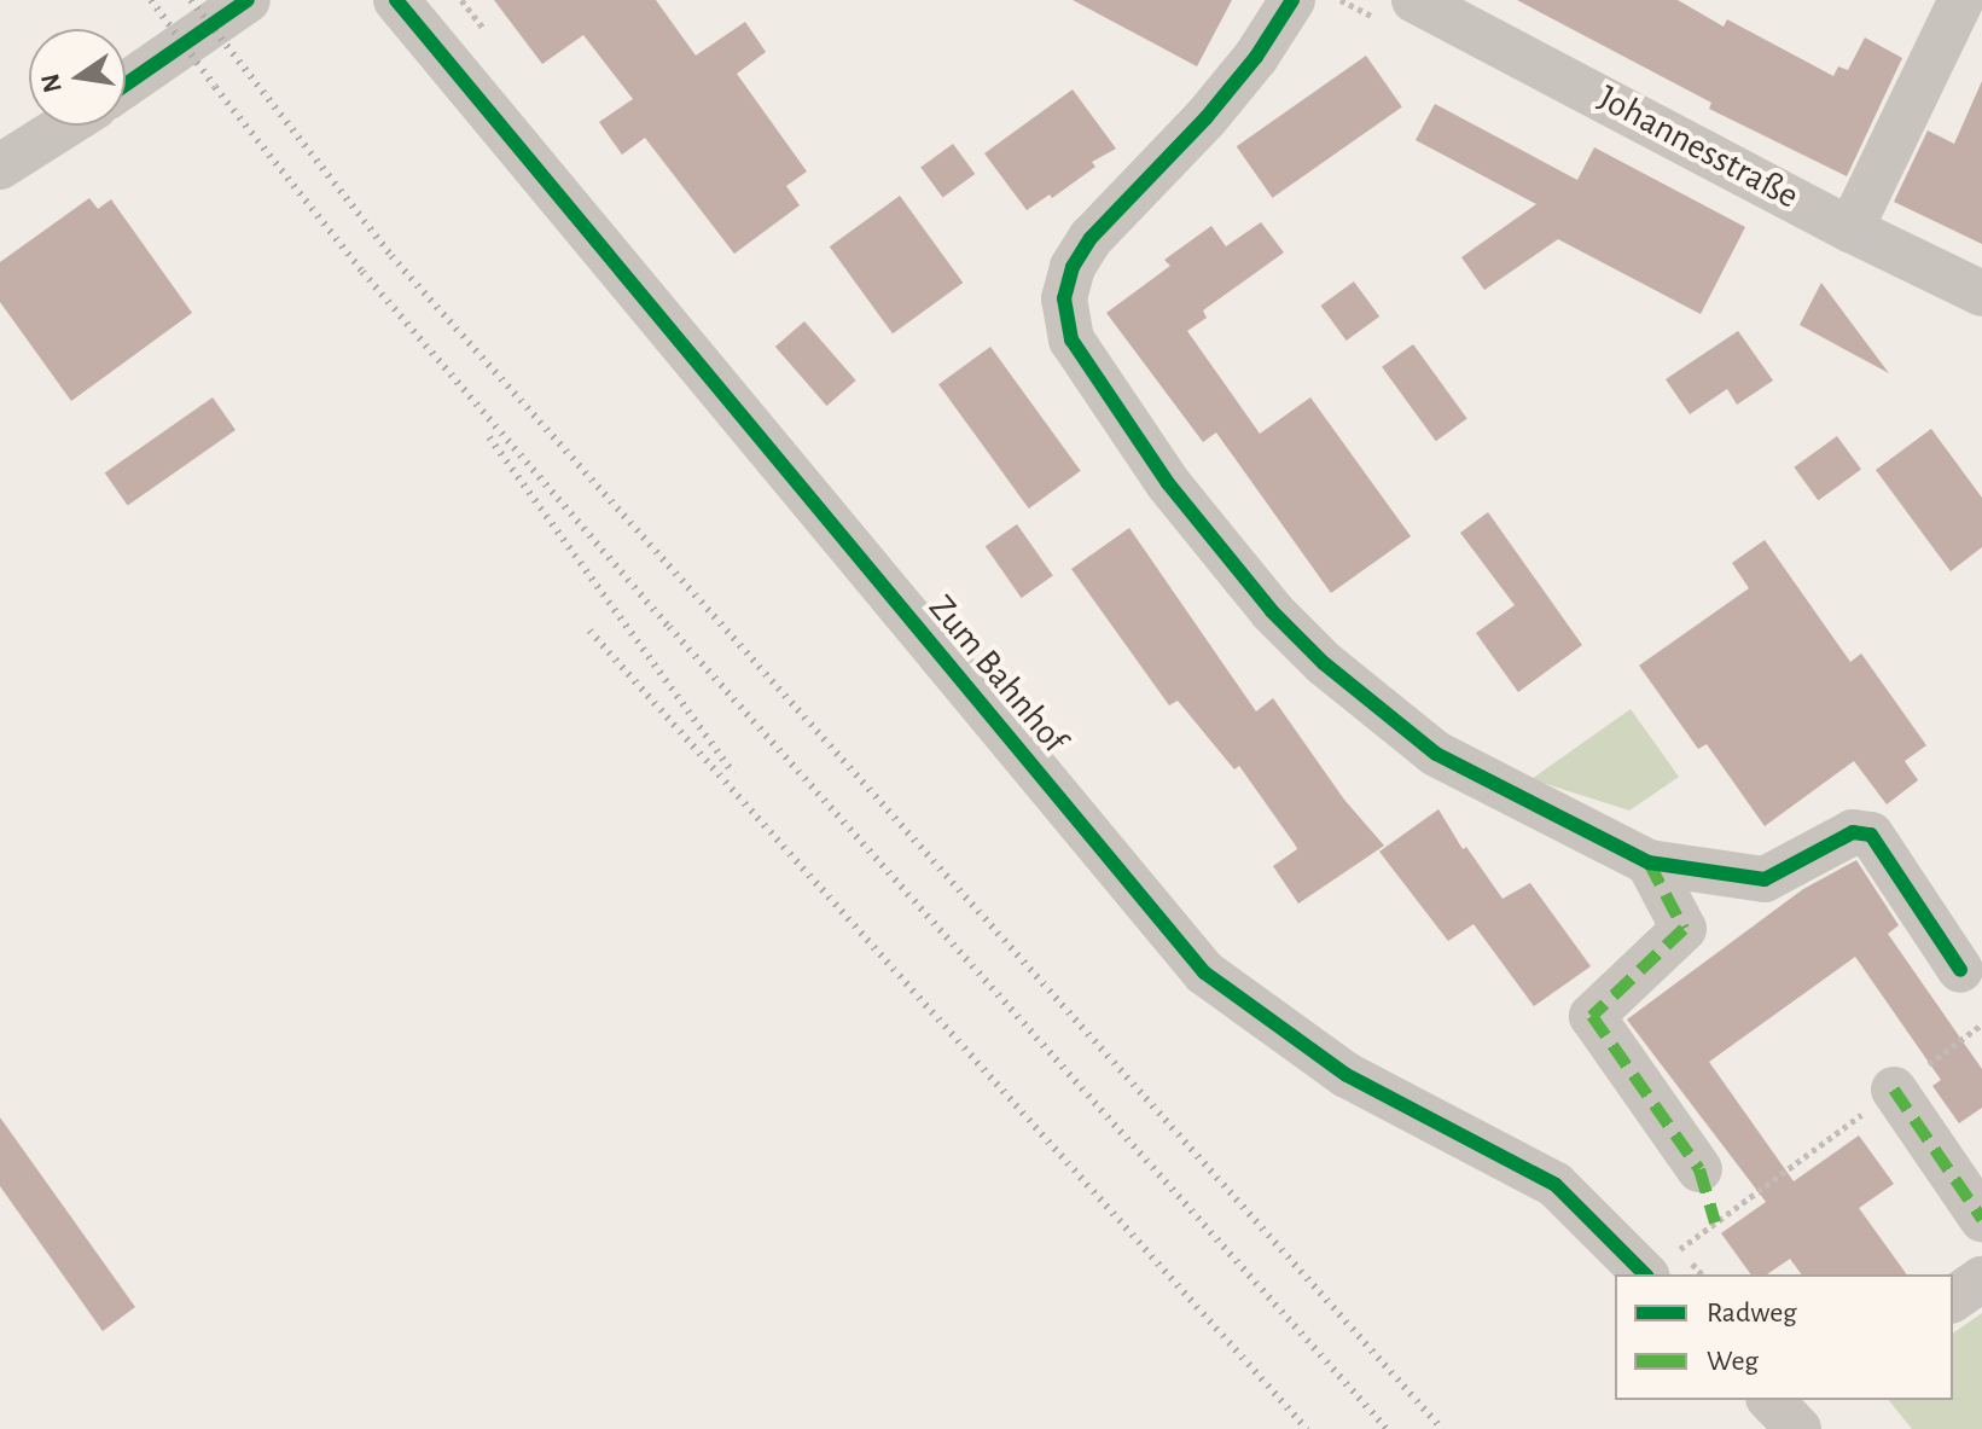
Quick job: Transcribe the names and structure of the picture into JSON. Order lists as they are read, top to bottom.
{
  "streets": {
    "street": ["Johannesstraße", "Zum Bahnhof"]
  },
  "legend": ["Radweg", "Weg"],
  "north": "left"
}
